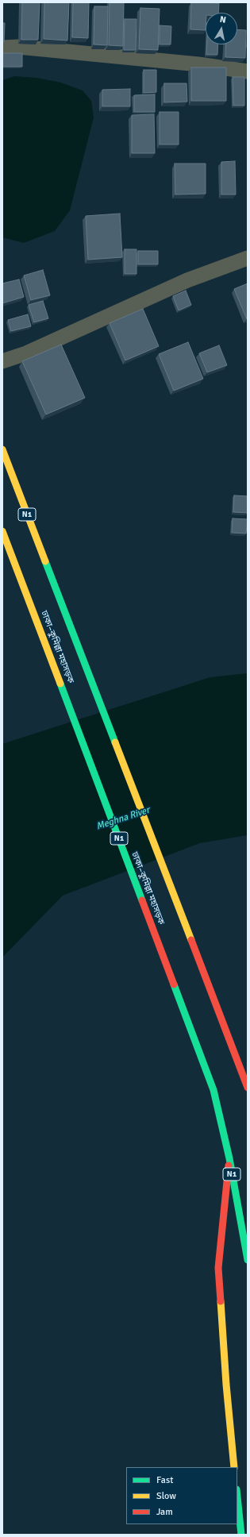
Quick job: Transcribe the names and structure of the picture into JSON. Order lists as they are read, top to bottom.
{
  "streets": {
    "main road": ["N1", "ঢাকা–কুমিল্লা মহাসড়ক"]
  },
  "water": ["Meghna River"],
  "legend": ["Fast", "Slow", "Jam"],
  "north": "top"
}
